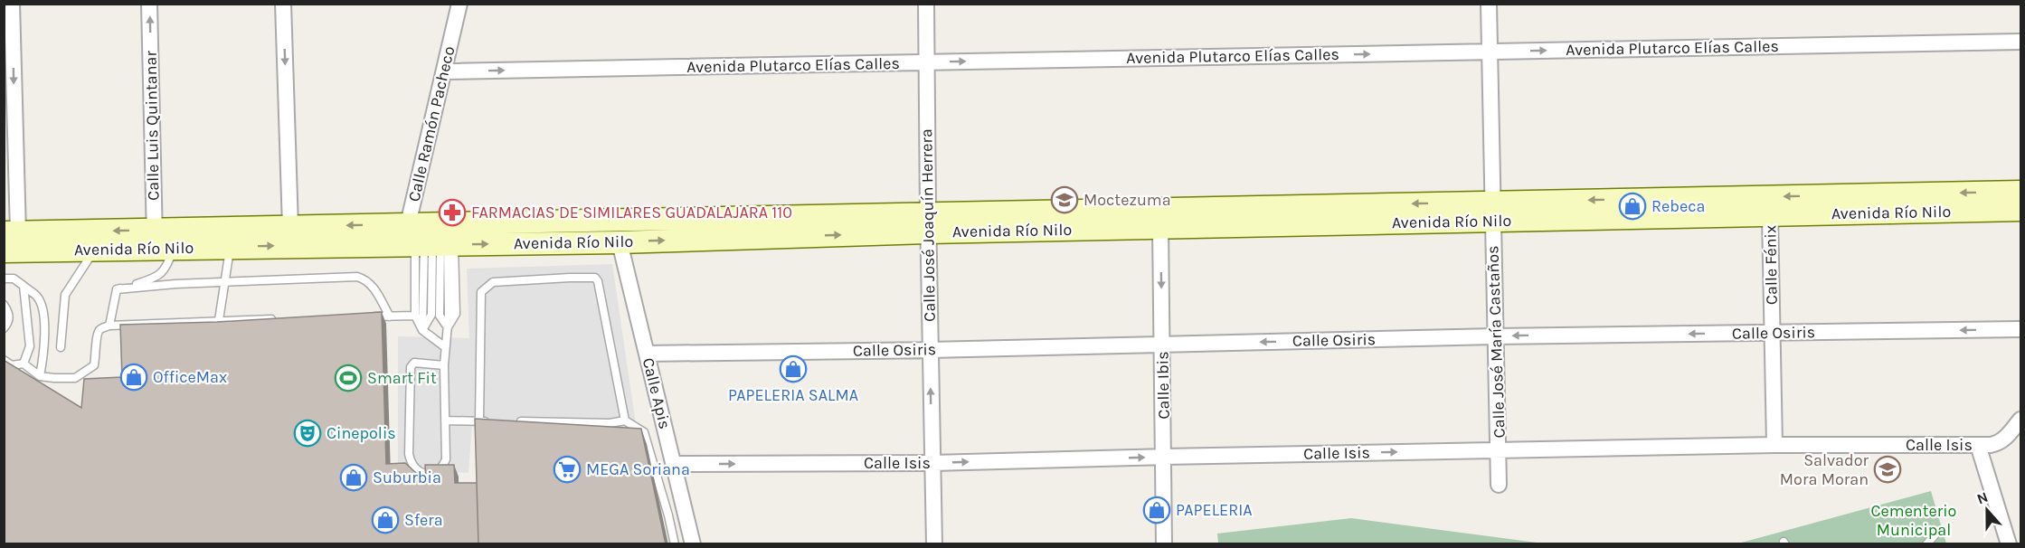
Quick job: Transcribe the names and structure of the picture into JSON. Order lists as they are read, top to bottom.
{
  "streets": {
    "main road": ["Avenida Río Nilo"],
    "street": [
      "Avenida Plutarco Elías Calles",
      "Calle Ramón Pacheco",
      "Calle Luis Quintanar",
      "Calle José Joaquín Herrera",
      "Calle Fénix",
      "Calle Osiris",
      "Calle José María Castaños",
      "Calle Ibis",
      "Calle Apis",
      "Calle Isis"
    ]
  },
  "crossings": [
    ["Avenida Plutarco Elías Calles", "Calle Ramón Pacheco"],
    ["Avenida Plutarco Elías Calles", "Calle José Joaquín Herrera"],
    ["Avenida Plutarco Elías Calles", "Calle José María Castaños"],
    ["Calle Ramón Pacheco", "Avenida Río Nilo"],
    ["Calle Luis Quintanar", "Avenida Río Nilo"],
    ["Avenida Río Nilo", "Calle José Joaquín Herrera"],
    ["Avenida Río Nilo", "Calle Fénix"],
    ["Avenida Río Nilo", "Calle José María Castaños"],
    ["Avenida Río Nilo", "Calle Ibis"],
    ["Avenida Río Nilo", "Calle Apis"],
    ["Calle José Joaquín Herrera", "Calle Osiris"],
    ["Calle José Joaquín Herrera", "Calle Isis"],
    ["Calle Fénix", "Calle Osiris"],
    ["Calle Fénix", "Calle Isis"],
    ["Calle Osiris", "Calle José María Castaños"],
    ["Calle Osiris", "Calle Ibis"],
    ["Calle Osiris", "Calle Apis"],
    ["Calle José María Castaños", "Calle Isis"],
    ["Calle Ibis", "Calle Isis"],
    ["Calle Apis", "Calle Isis"]
  ],
  "one_way": [
    "Avenida Plutarco Elías Calles",
    "Calle Osiris",
    "Calle Ibis",
    "Calle Isis"
  ],
  "parks": ["Cementerio Municipal"],
  "places": {
    "school or university": ["Moctezuma", "Salvador Mora Moran"],
    "shop": [
      "Rebeca",
      "PAPELERIA SALMA",
      "OfficeMax",
      "Suburbia",
      "PAPELERIA",
      "Sfera"
    ],
    "pharmacy": ["FARMACIAS DE SIMILARES GUADALAJARA 110"],
    "sports": ["Smart Fit"],
    "theatre": ["Cinepolis"],
    "supermarket": ["MEGA Soriana"]
  },
  "north": "top"
}
